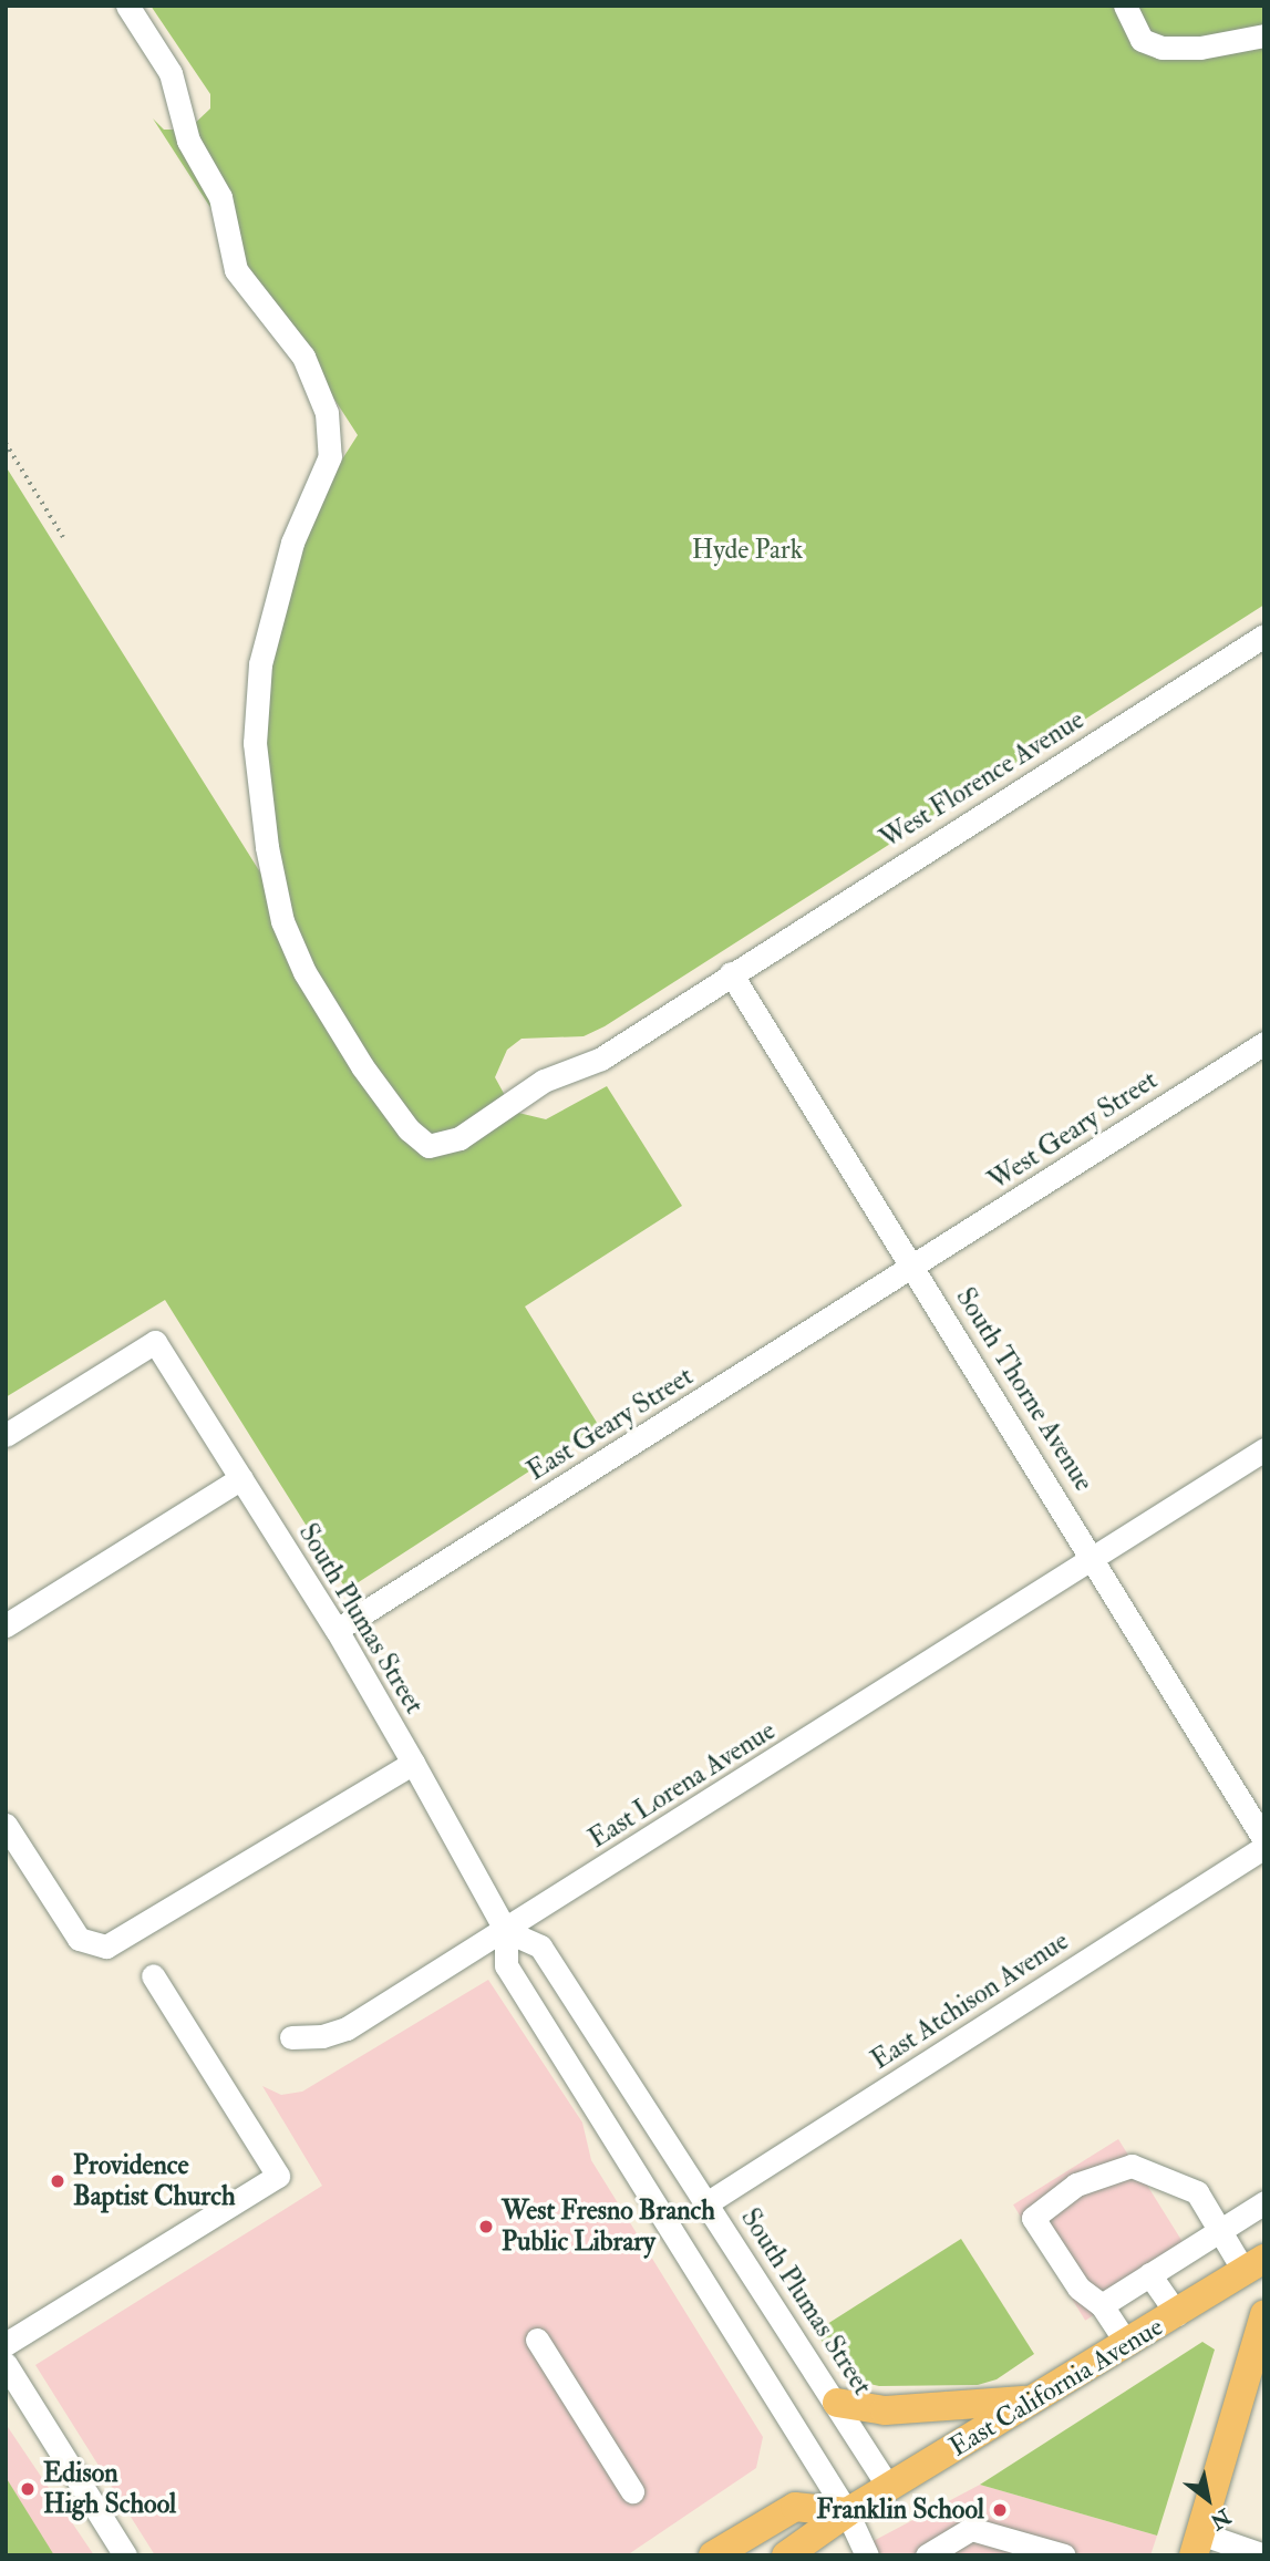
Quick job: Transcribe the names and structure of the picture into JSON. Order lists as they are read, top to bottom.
{
  "streets": {
    "main road": ["East California Avenue"],
    "street": [
      "West Florence Avenue",
      "West Geary Street",
      "South Thorne Avenue",
      "East Geary Street",
      "South Plumas Street",
      "East Lorena Avenue",
      "East Atchison Avenue"
    ]
  },
  "crossings": [
    ["West Florence Avenue", "South Thorne Avenue"],
    ["West Geary Street", "South Thorne Avenue"],
    ["West Geary Street", "East Geary Street"],
    ["South Thorne Avenue", "East Geary Street"],
    ["South Thorne Avenue", "East Lorena Avenue"],
    ["East Geary Street", "South Plumas Street"],
    ["South Plumas Street", "East Lorena Avenue"],
    ["South Plumas Street", "East Atchison Avenue"],
    ["South Plumas Street", "East California Avenue"]
  ],
  "parks": ["Hyde Park"],
  "places": [
    "Providence Baptist Church",
    "West Fresno Branch Public Library",
    "Edison High School",
    "Franklin School"
  ],
  "north": "bottom right"
}
